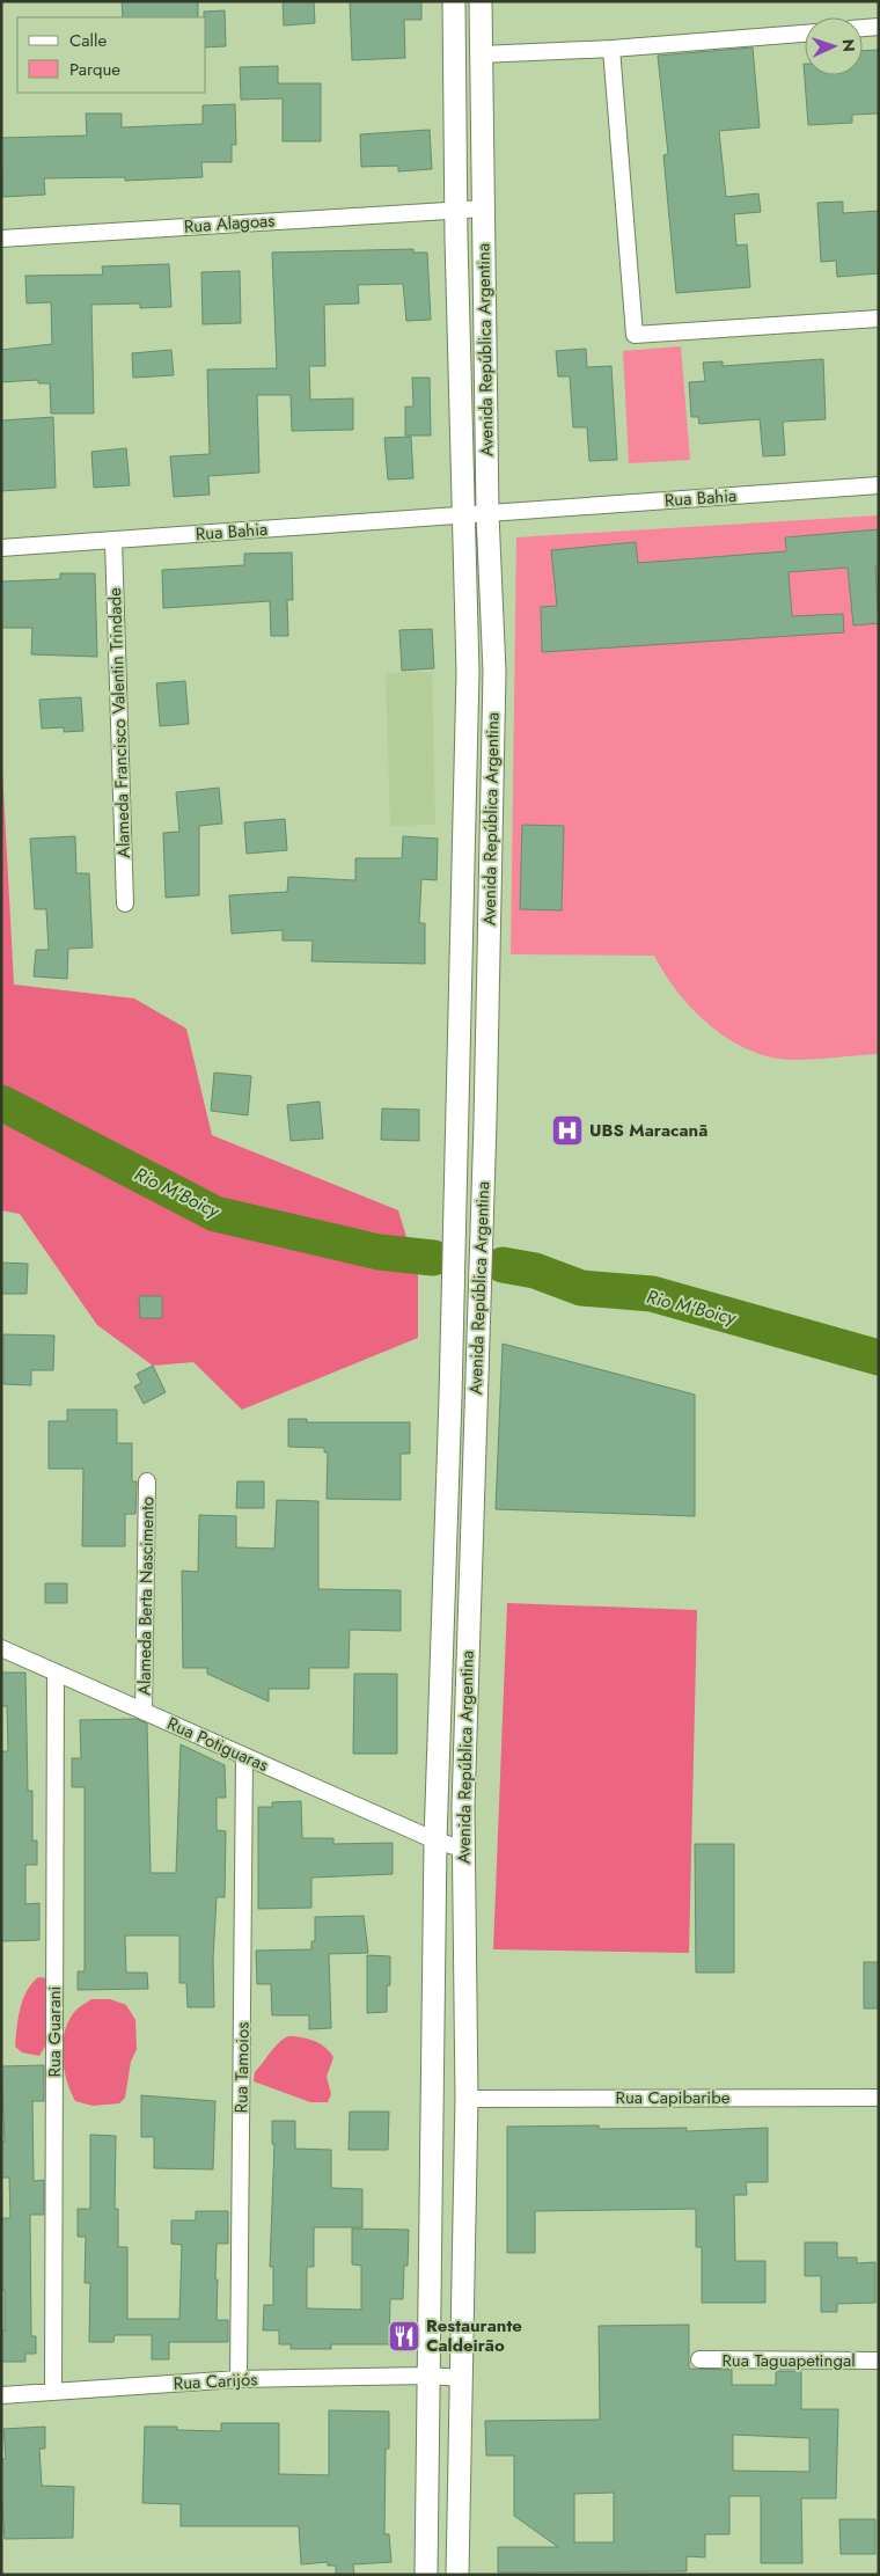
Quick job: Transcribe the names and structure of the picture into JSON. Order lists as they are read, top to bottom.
{
  "streets": {
    "main road": ["Avenida República Argentina"],
    "street": [
      "Rua Alagoas",
      "Rua Bahia",
      "Alameda Francisco Valentin Trindade",
      "Alameda Berta Nascimento",
      "Rua Potiguaras",
      "Rua Guarani",
      "Rua Tamoios",
      "Rua Capibaribe",
      "Rua Taguapetingal",
      "Rua Carijós"
    ]
  },
  "crossings": [
    ["Rua Alagoas", "Avenida República Argentina"],
    ["Avenida República Argentina", "Rua Bahia"],
    ["Avenida República Argentina", "Rua Potiguaras"],
    ["Avenida República Argentina", "Rua Capibaribe"],
    ["Avenida República Argentina", "Rua Carijós"],
    ["Rua Bahia", "Alameda Francisco Valentin Trindade"],
    ["Alameda Berta Nascimento", "Rua Potiguaras"],
    ["Rua Potiguaras", "Rua Guarani"],
    ["Rua Potiguaras", "Rua Tamoios"],
    ["Rua Guarani", "Rua Carijós"],
    ["Rua Tamoios", "Rua Carijós"]
  ],
  "water": ["Rio M'Boicy"],
  "places": {
    "hospital": ["UBS Maracanã"],
    "restaurant": ["Restaurante Caldeirão"]
  },
  "legend": ["Calle", "Parque"],
  "north": "right"
}
